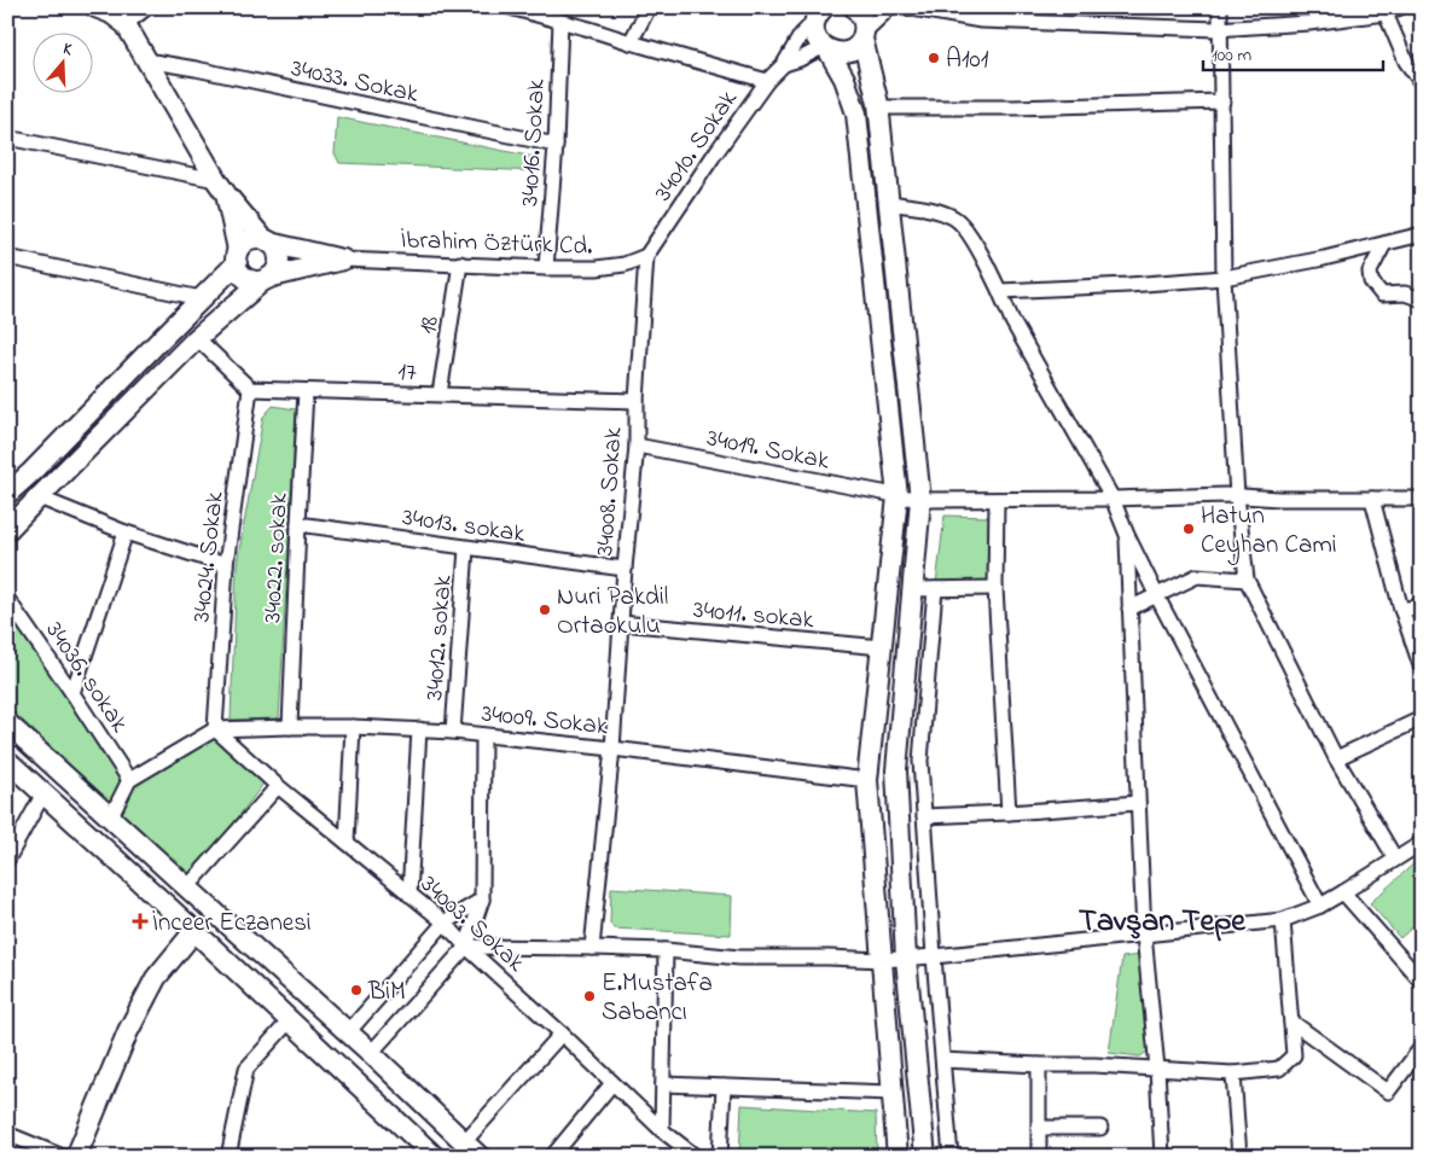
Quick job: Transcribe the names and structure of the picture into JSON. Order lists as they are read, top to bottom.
{
  "streets": {
    "street": [
      "34033. Sokak",
      "34016. Sokak",
      "34010. Sokak",
      "İbrahim Öztürk Cd.",
      "18",
      "17",
      "34019. Sokak",
      "34008. Sokak",
      "34013. sokak",
      "34024. Sokak",
      "34022. sokak",
      "34011. sokak",
      "34012. sokak",
      "34036. sokak",
      "34009. Sokak",
      "34003. Sokak"
    ]
  },
  "crossings": [
    ["34033. Sokak", "34016. Sokak"],
    ["34016. Sokak", "İbrahim Öztürk Cd."],
    ["34010. Sokak", "İbrahim Öztürk Cd."],
    ["34010. Sokak", "34008. Sokak"],
    ["İbrahim Öztürk Cd.", "18"],
    ["İbrahim Öztürk Cd.", "34008. Sokak"],
    ["18", "17"],
    ["17", "34008. Sokak"],
    ["17", "34024. Sokak"],
    ["17", "34022. sokak"],
    ["34019. Sokak", "34008. Sokak"],
    ["34008. Sokak", "34013. sokak"],
    ["34008. Sokak", "34011. sokak"],
    ["34008. Sokak", "34009. Sokak"],
    ["34013. sokak", "34022. sokak"],
    ["34013. sokak", "34012. sokak"],
    ["34024. Sokak", "34009. Sokak"],
    ["34024. Sokak", "34003. Sokak"],
    ["34022. sokak", "34009. Sokak"],
    ["34012. sokak", "34009. Sokak"],
    ["34009. Sokak", "34003. Sokak"]
  ],
  "districts": ["Tavşan Tepe"],
  "places": {
    "other": [
      "A101",
      "Hatun Ceyhan Cami",
      "Nuri Pakdil Ortaokulu",
      "BiM",
      "E.Mustafa Sabancı"
    ],
    "health": ["İnceer Eczanesi"]
  },
  "scale_bar": "100 m",
  "north": "top"
}
